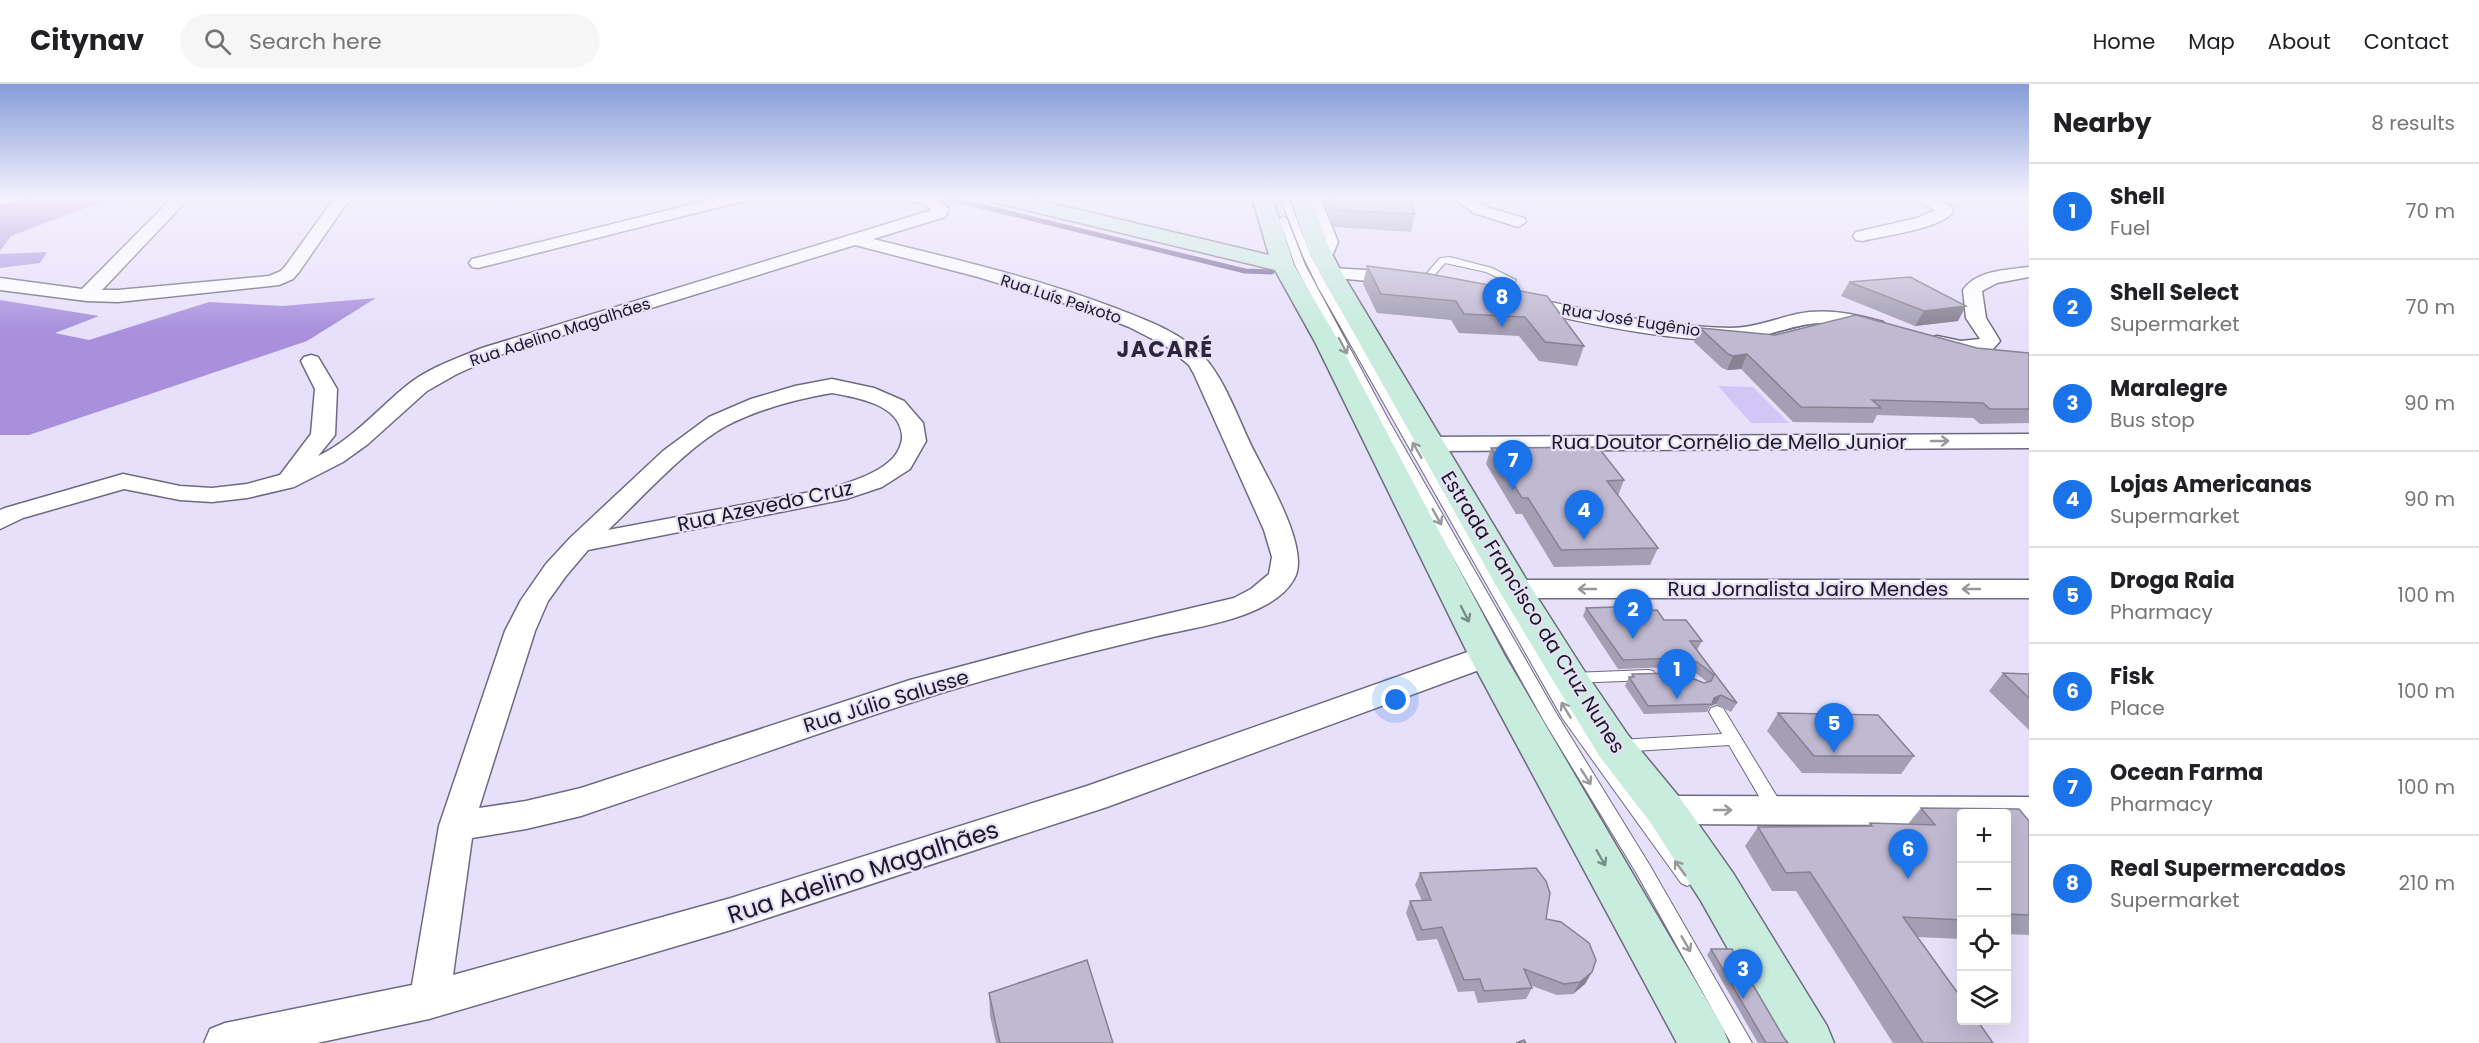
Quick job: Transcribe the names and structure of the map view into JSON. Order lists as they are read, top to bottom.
{
  "streets": {
    "main road": ["Estrada Francisco da Cruz Nunes"],
    "street": [
      "Rua Luís Peixoto",
      "Rua José Eugênio",
      "Rua Adelino Magalhães",
      "Rua Doutor Cornélio de Mello Junior",
      "Rua Azevedo Cruz",
      "Rua Jornalista Jairo Mendes",
      "Rua Júlio Salusse"
    ]
  },
  "crossings": [
    ["Rua Luís Peixoto", "Rua Júlio Salusse"],
    ["Rua Adelino Magalhães", "Rua Azevedo Cruz"],
    ["Rua Adelino Magalhães", "Estrada Francisco da Cruz Nunes"],
    ["Rua Doutor Cornélio de Mello Junior", "Estrada Francisco da Cruz Nunes"],
    ["Rua Azevedo Cruz", "Rua Júlio Salusse"],
    ["Rua Jornalista Jairo Mendes", "Estrada Francisco da Cruz Nunes"]
  ],
  "one_way": ["Rua Doutor Cornélio de Mello Junior"],
  "districts": ["JACARÉ"],
  "page": {
    "header": "Citynav",
    "search": "Search here",
    "nav": [
      "Home",
      "Map",
      "About",
      "Contact"
    ],
    "heading": ["Nearby", "8 results"],
    "list": [
      {
        "mark": "1",
        "name": "Shell",
        "note": "Fuel",
        "value": "70 m"
      },
      {
        "mark": "2",
        "name": "Shell Select",
        "note": "Supermarket",
        "value": "70 m"
      },
      {
        "mark": "3",
        "name": "Maralegre",
        "note": "Bus stop",
        "value": "90 m"
      },
      {
        "mark": "4",
        "name": "Lojas Americanas",
        "note": "Supermarket",
        "value": "90 m"
      },
      {
        "mark": "5",
        "name": "Droga Raia",
        "note": "Pharmacy",
        "value": "100 m"
      },
      {
        "mark": "6",
        "name": "Fisk",
        "note": "Place",
        "value": "100 m"
      },
      {
        "mark": "7",
        "name": "Ocean Farma",
        "note": "Pharmacy",
        "value": "100 m"
      },
      {
        "mark": "8",
        "name": "Real Supermercados",
        "note": "Supermarket",
        "value": "210 m"
      }
    ],
    "pins": [
      "8",
      "7",
      "4",
      "2",
      "1",
      "5",
      "6",
      "3"
    ],
    "map_buttons": ["+", "−"]
  }
}
